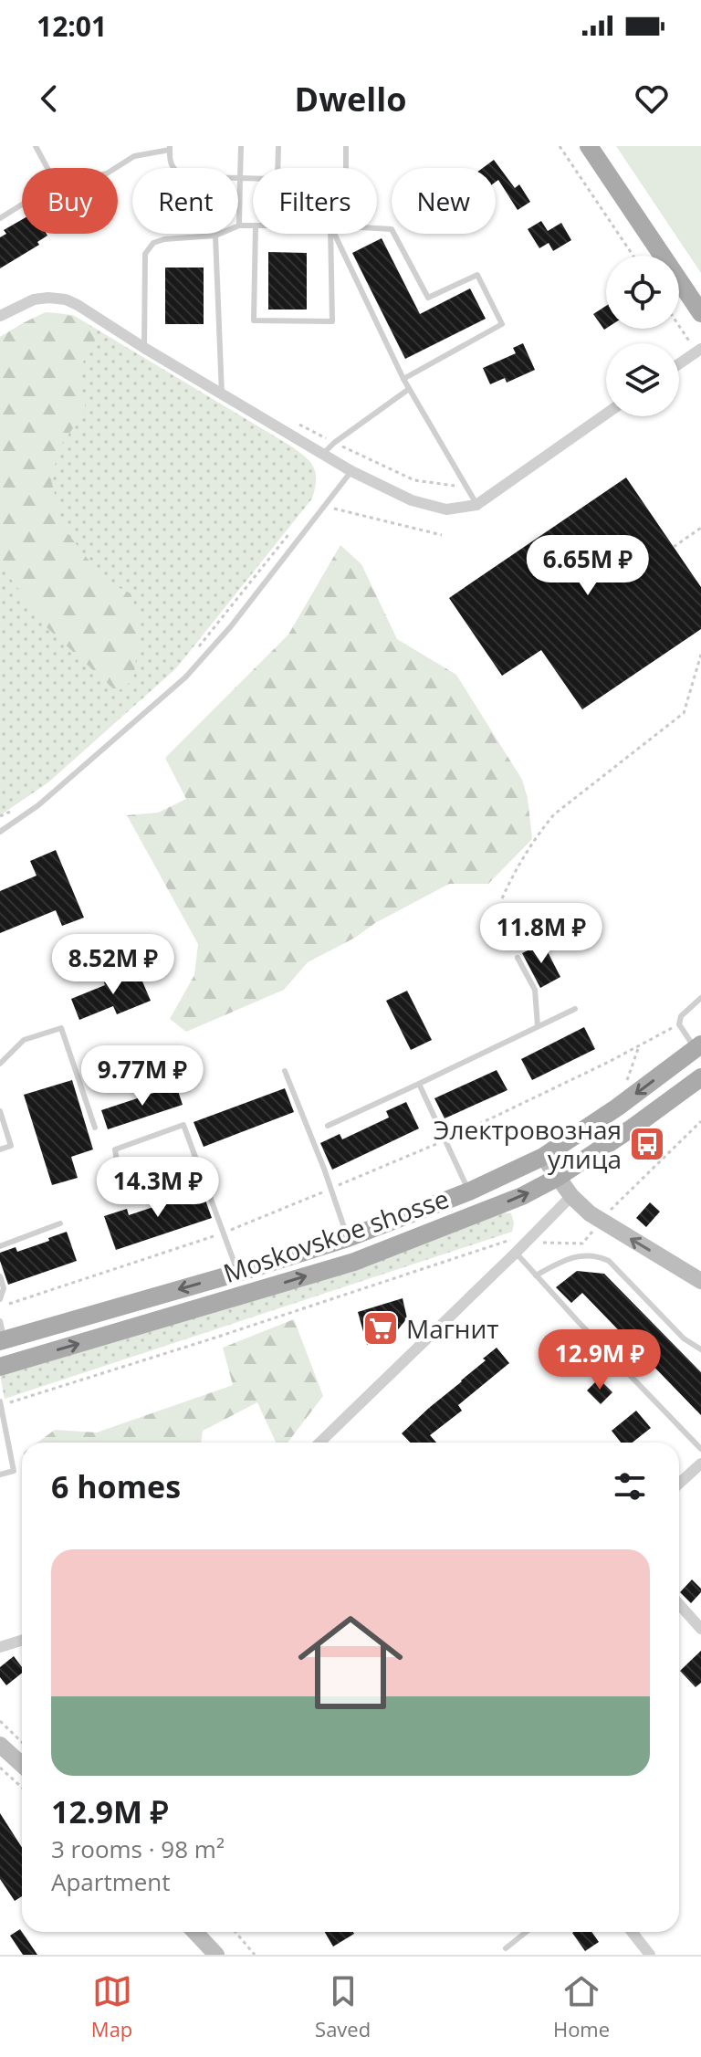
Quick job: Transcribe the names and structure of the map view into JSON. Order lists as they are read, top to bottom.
{
  "streets": {
    "main road": ["Moskovskoe shosse"]
  },
  "places": {
    "bus stop": ["Электровозная улица"],
    "supermarket": ["Магнит"]
  },
  "page": {
    "status": "12:01",
    "header": "Dwello",
    "chip": [
      "Buy",
      "Rent",
      "Filters",
      "New"
    ],
    "price": [
      "6.65M ₽",
      "11.8M ₽",
      "8.52M ₽",
      "9.77M ₽",
      "14.3M ₽",
      "12.9M ₽"
    ],
    "heading": "6 homes",
    "list": [
      {
        "name": "12.9M ₽",
        "note": "3 rooms · 98 m² · Apartment"
      }
    ],
    "tabs": ["Map", "Saved", "Home"]
  }
}
